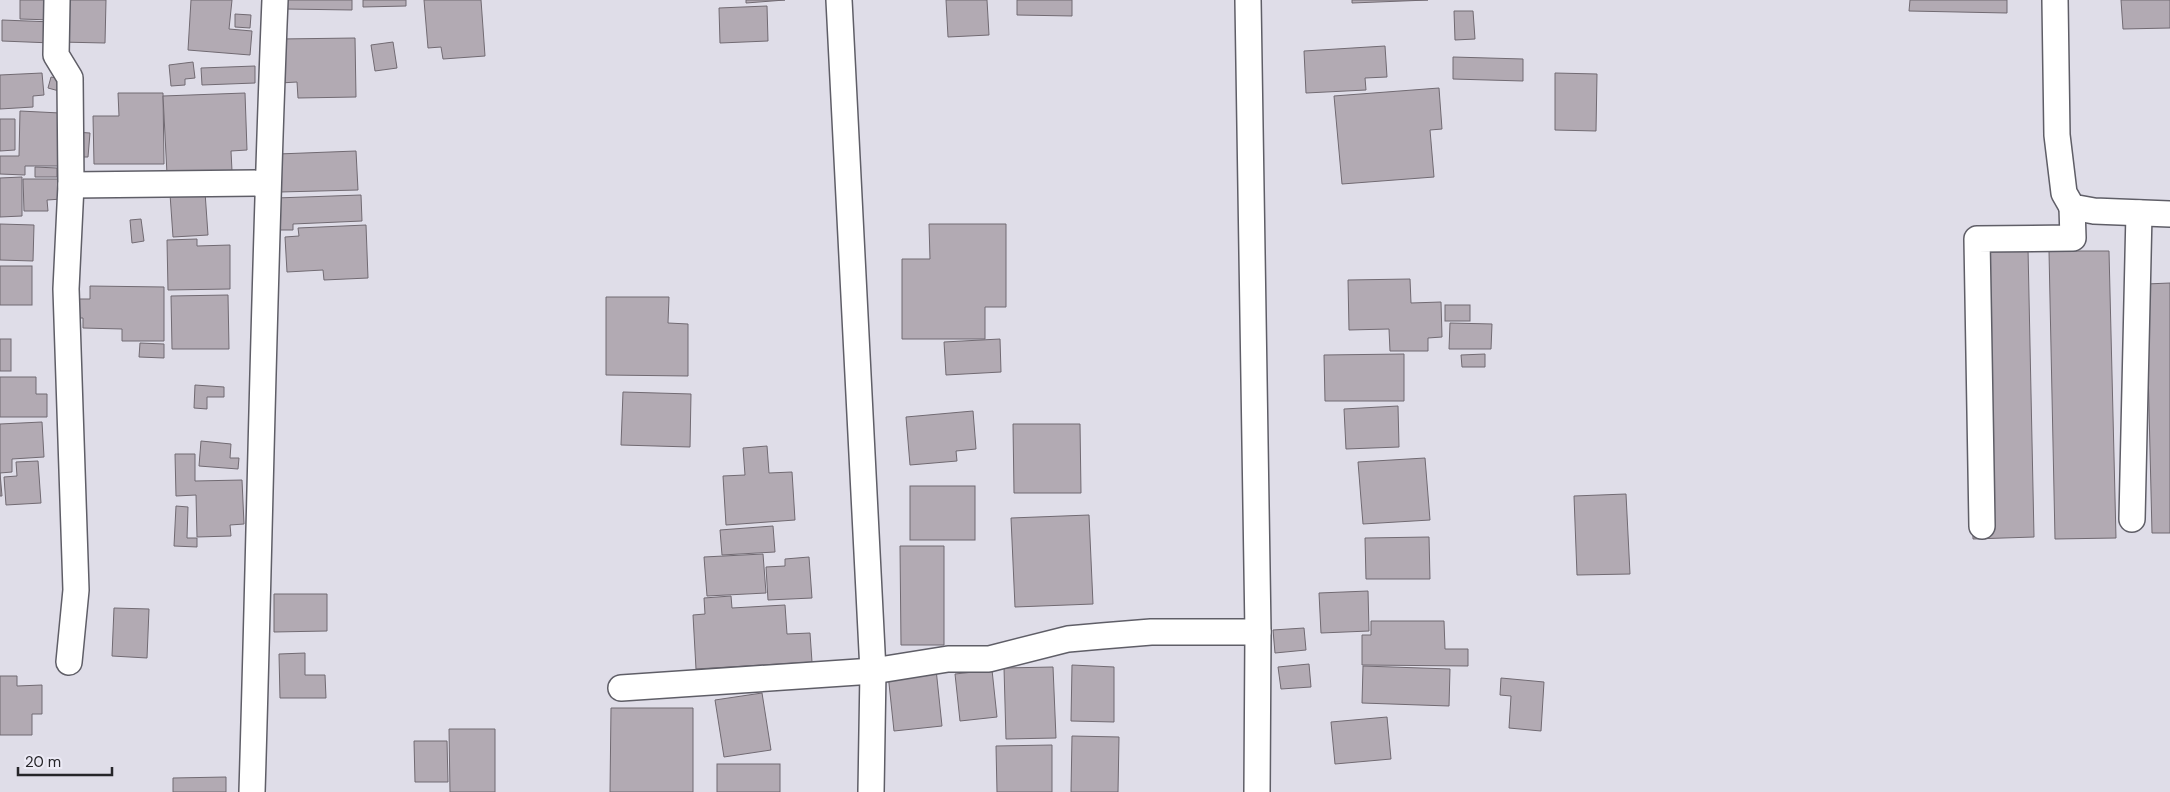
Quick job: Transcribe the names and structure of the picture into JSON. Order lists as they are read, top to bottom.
{
  "scale_bar": "20 m"
}
